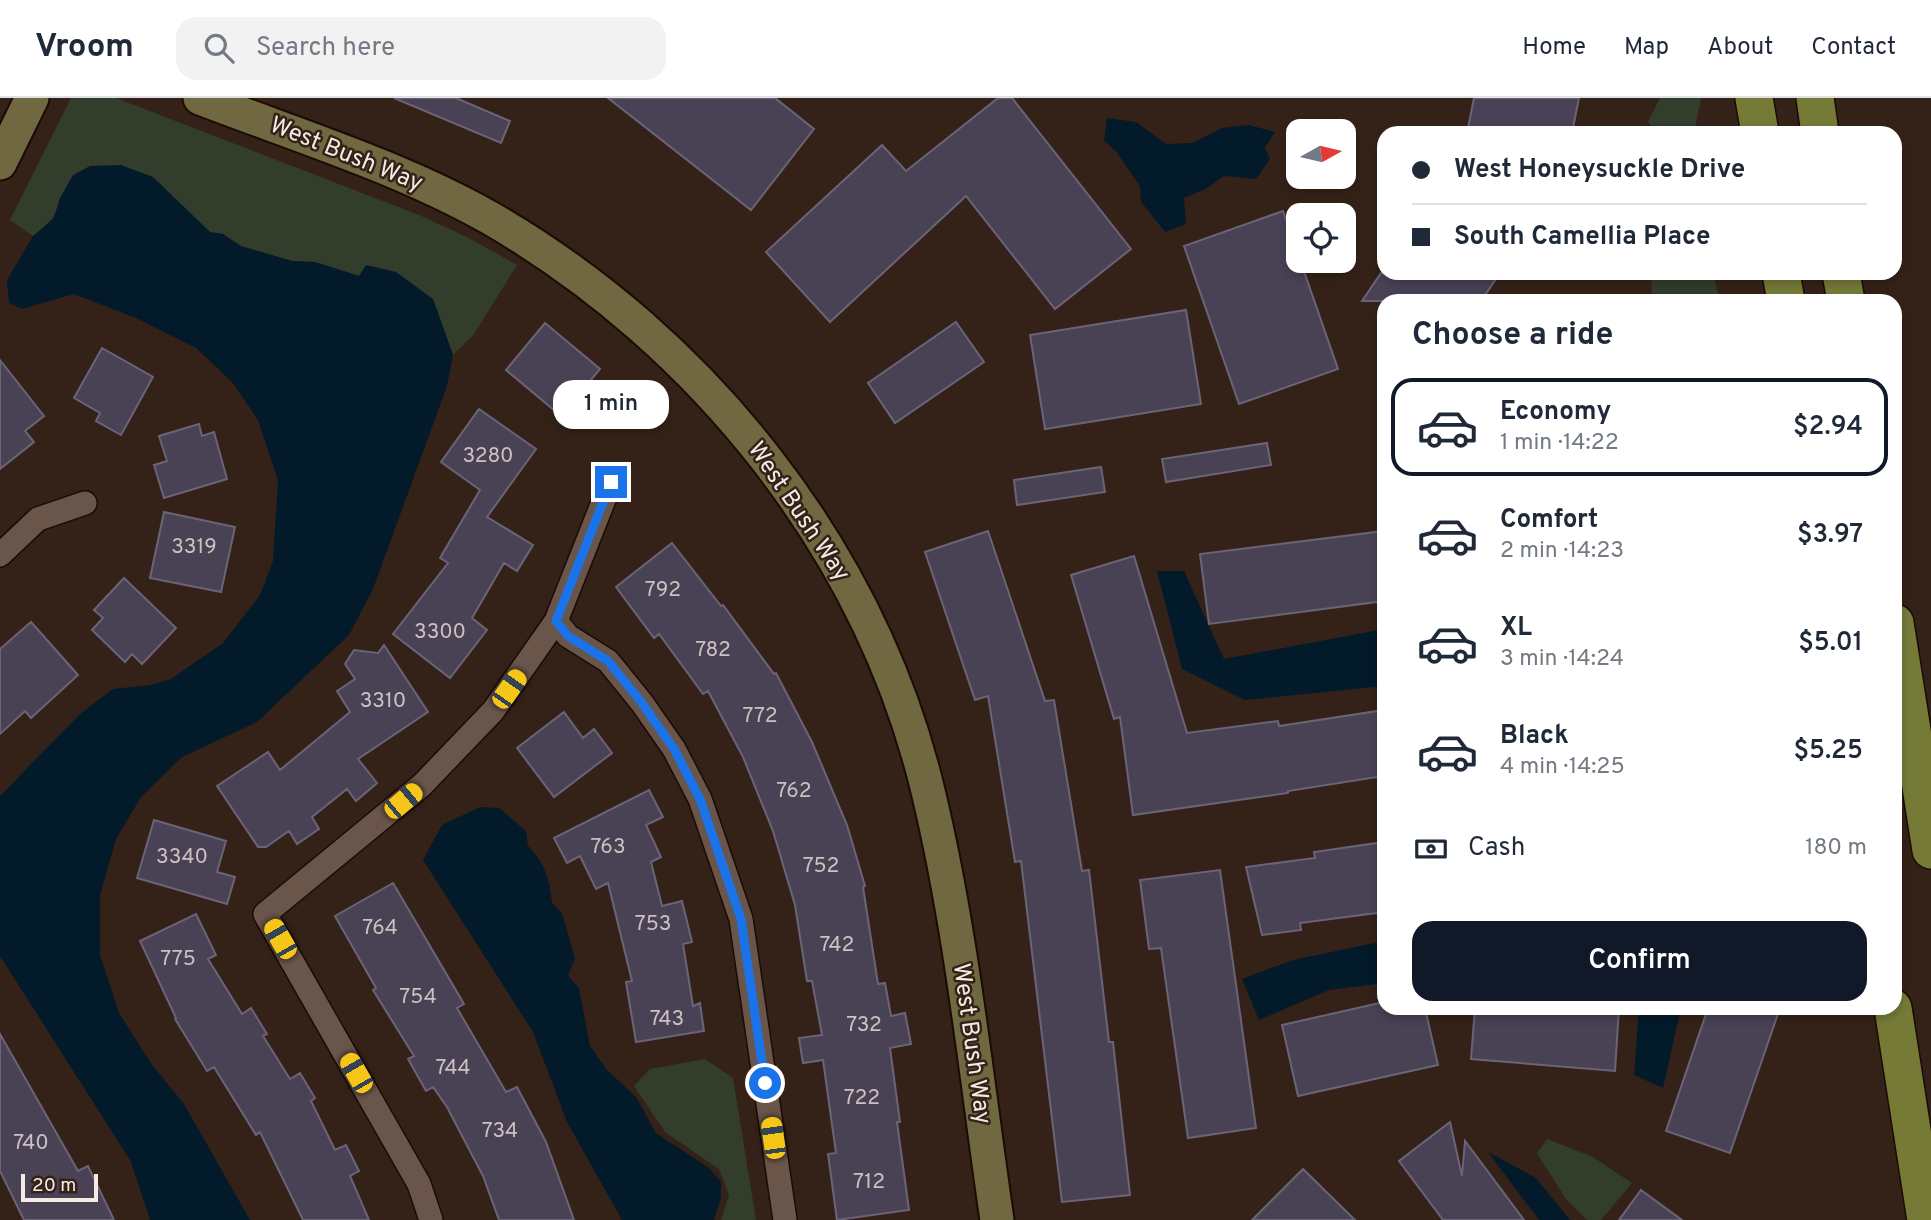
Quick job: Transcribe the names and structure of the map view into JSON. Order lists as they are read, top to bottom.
{
  "streets": {
    "street": ["West Bush Way"]
  },
  "house_numbers": [
    "3280",
    "3319",
    "792",
    "3300",
    "782",
    "3310",
    "772",
    "762",
    "763",
    "3340",
    "752",
    "753",
    "764",
    "742",
    "775",
    "754",
    "743",
    "732",
    "744",
    "722",
    "734",
    "740",
    "712"
  ],
  "scale_bar": "20 m",
  "north": "right",
  "page": {
    "header": "Vroom",
    "search": "Search here",
    "nav": [
      "Home",
      "Map",
      "About",
      "Contact"
    ],
    "banner": ["West Honeysuckle Drive", "South Camellia Place"],
    "heading": "Choose a ride",
    "list": [
      {
        "name": "Economy",
        "note": "1 min · 14:22",
        "value": "$2.94"
      },
      {
        "name": "Comfort",
        "note": "2 min · 14:23",
        "value": "$3.97"
      },
      {
        "name": "XL",
        "note": "3 min · 14:24",
        "value": "$5.01"
      },
      {
        "name": "Black",
        "note": "4 min · 14:25",
        "value": "$5.25"
      }
    ],
    "bubble": "1 min",
    "pay": ["Cash", "180 m"],
    "buttons": "Confirm",
    "scale": "20 m"
  }
}
